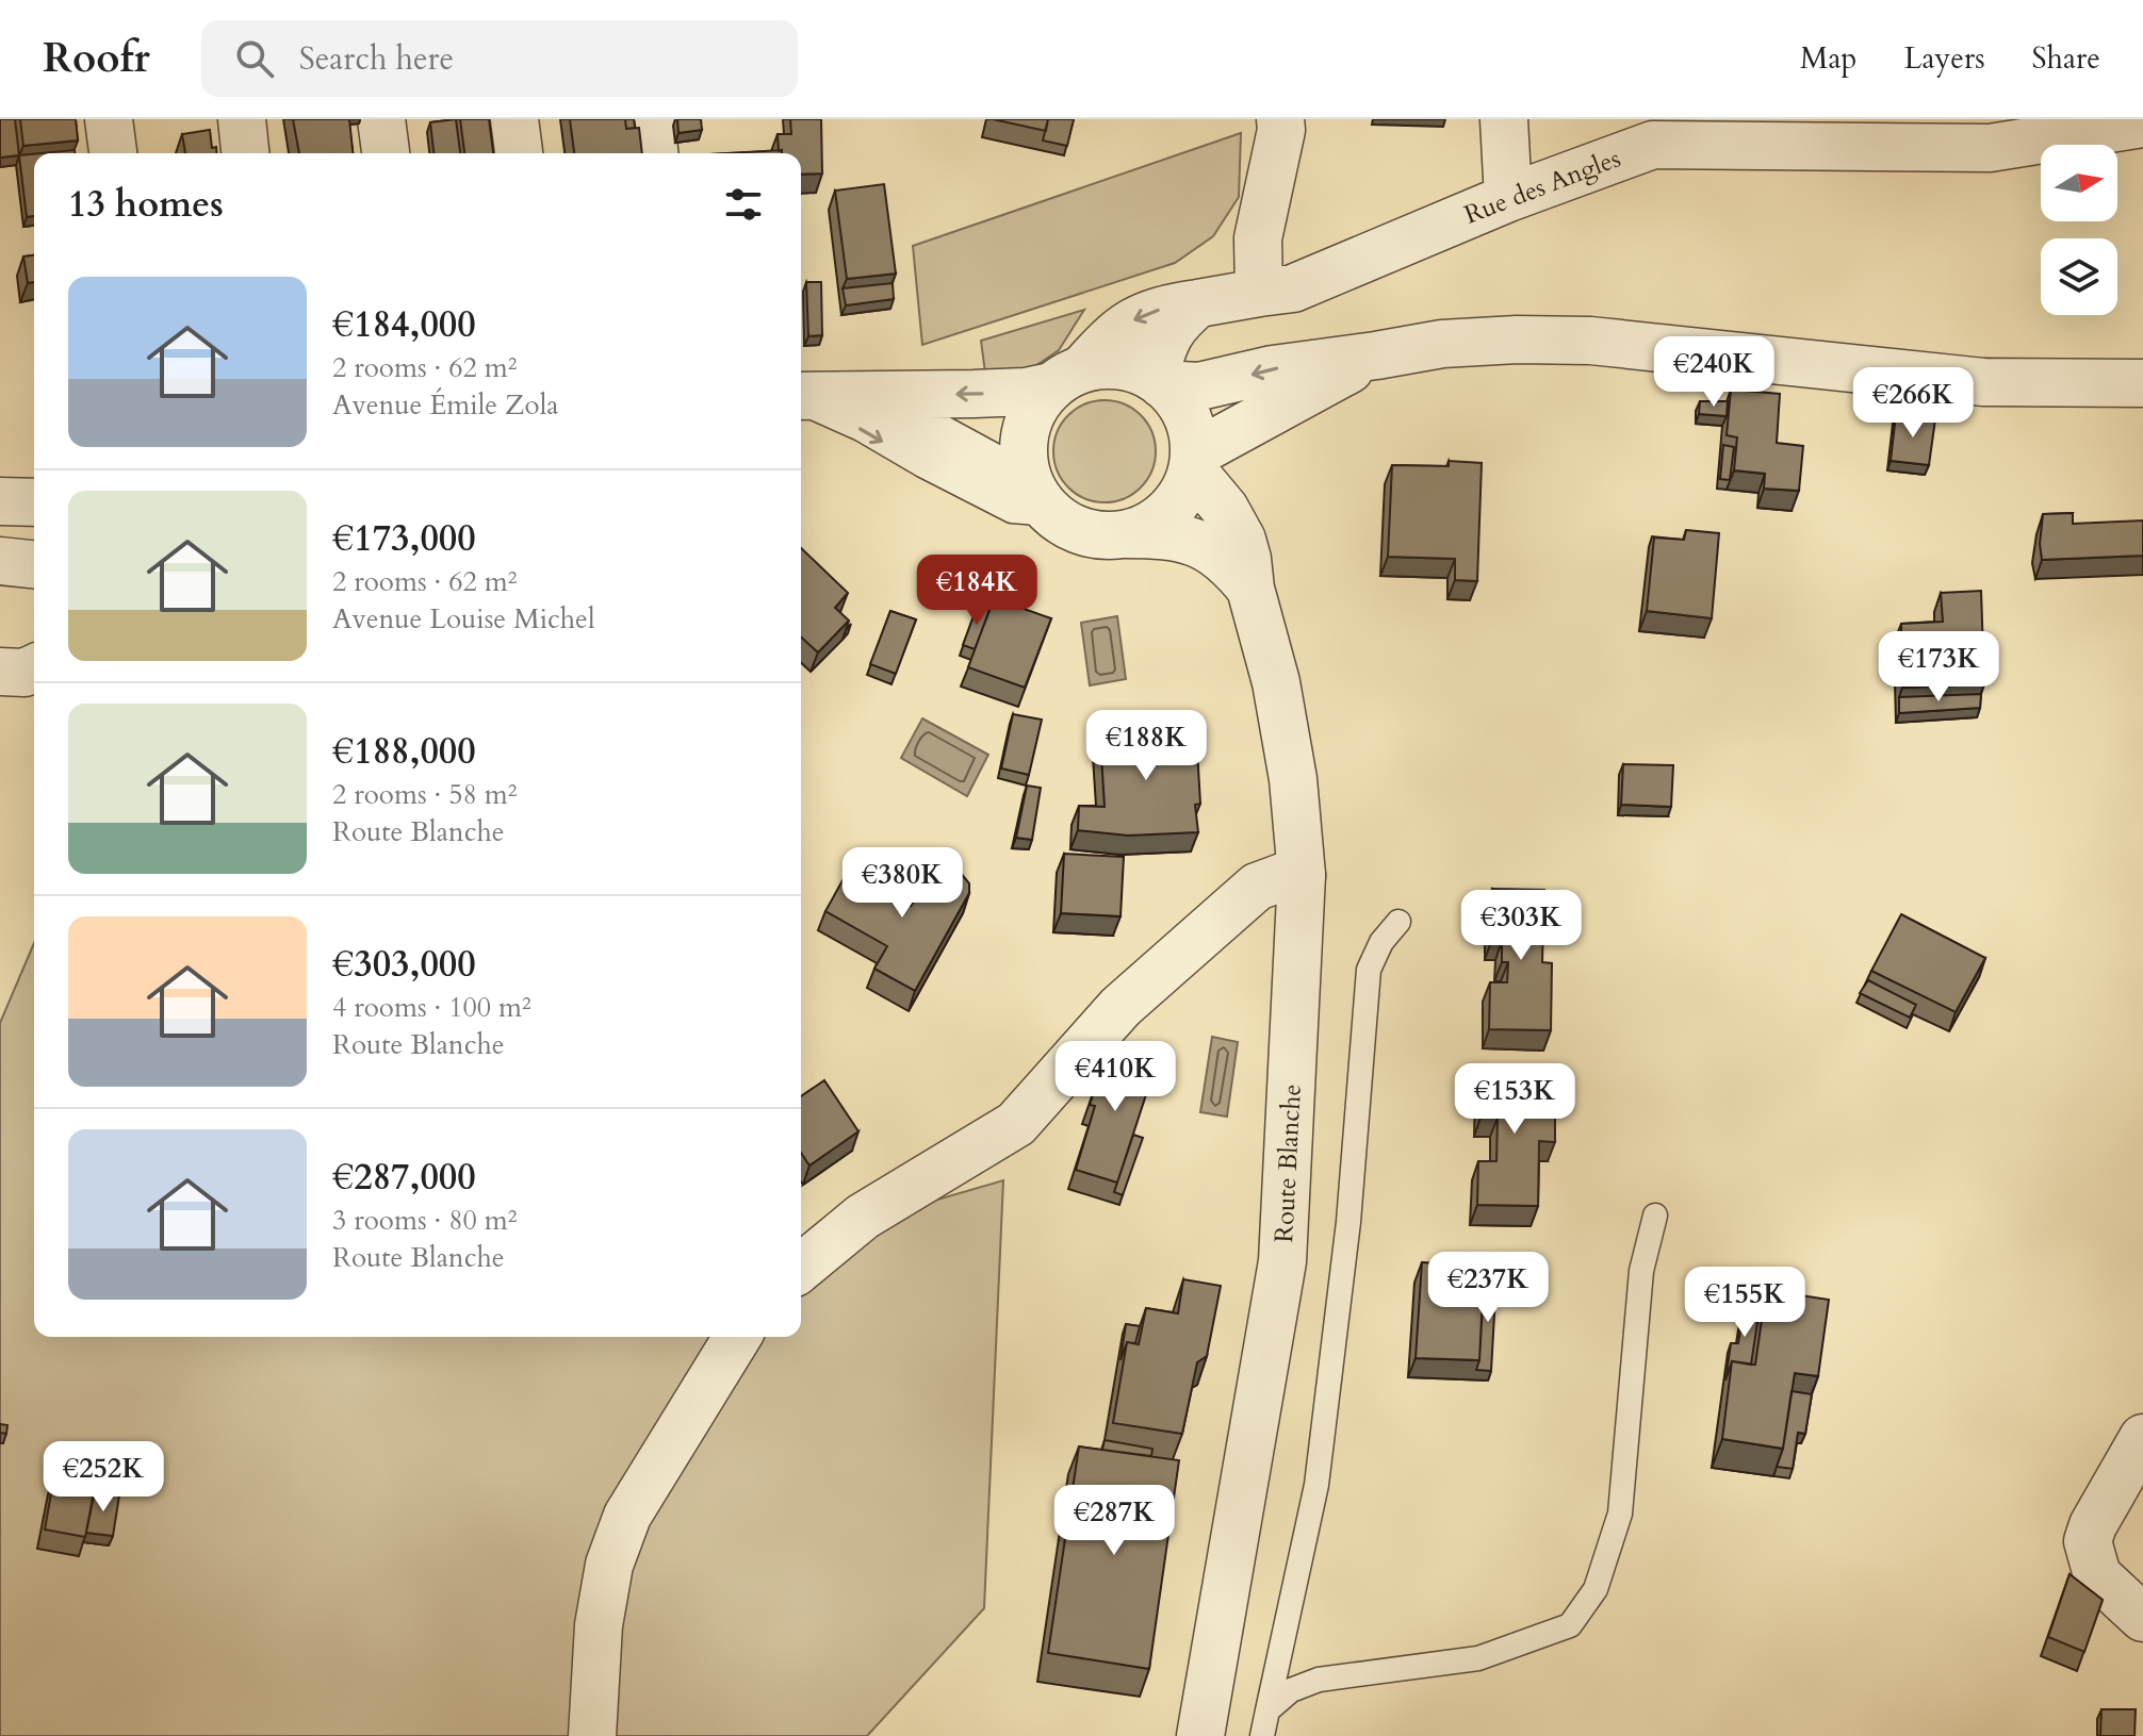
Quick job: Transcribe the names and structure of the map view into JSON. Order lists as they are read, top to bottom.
{
  "streets": {
    "street": ["Rue des Angles", "Route Blanche"]
  },
  "crossings": [
    ["Rue des Angles", "Route Blanche"]
  ],
  "north": "right",
  "page": {
    "header": "Roofr",
    "search": "Search here",
    "nav": ["Map", "Layers", "Share"],
    "heading": "13 homes",
    "list": [
      {
        "name": "€184,000",
        "note": "2 rooms · 62 m² · Avenue Émile Zola"
      },
      {
        "name": "€173,000",
        "note": "2 rooms · 62 m² · Avenue Louise Michel"
      },
      {
        "name": "€188,000",
        "note": "2 rooms · 58 m² · Route Blanche"
      },
      {
        "name": "€303,000",
        "note": "4 rooms · 100 m² · Route Blanche"
      },
      {
        "name": "€287,000",
        "note": "3 rooms · 80 m² · Route Blanche"
      }
    ],
    "price": [
      "€240K",
      "€266K",
      "€184K",
      "€173K",
      "€188K",
      "€380K",
      "€303K",
      "€410K",
      "€153K",
      "€237K",
      "€155K",
      "€252K",
      "€287K"
    ]
  }
}
